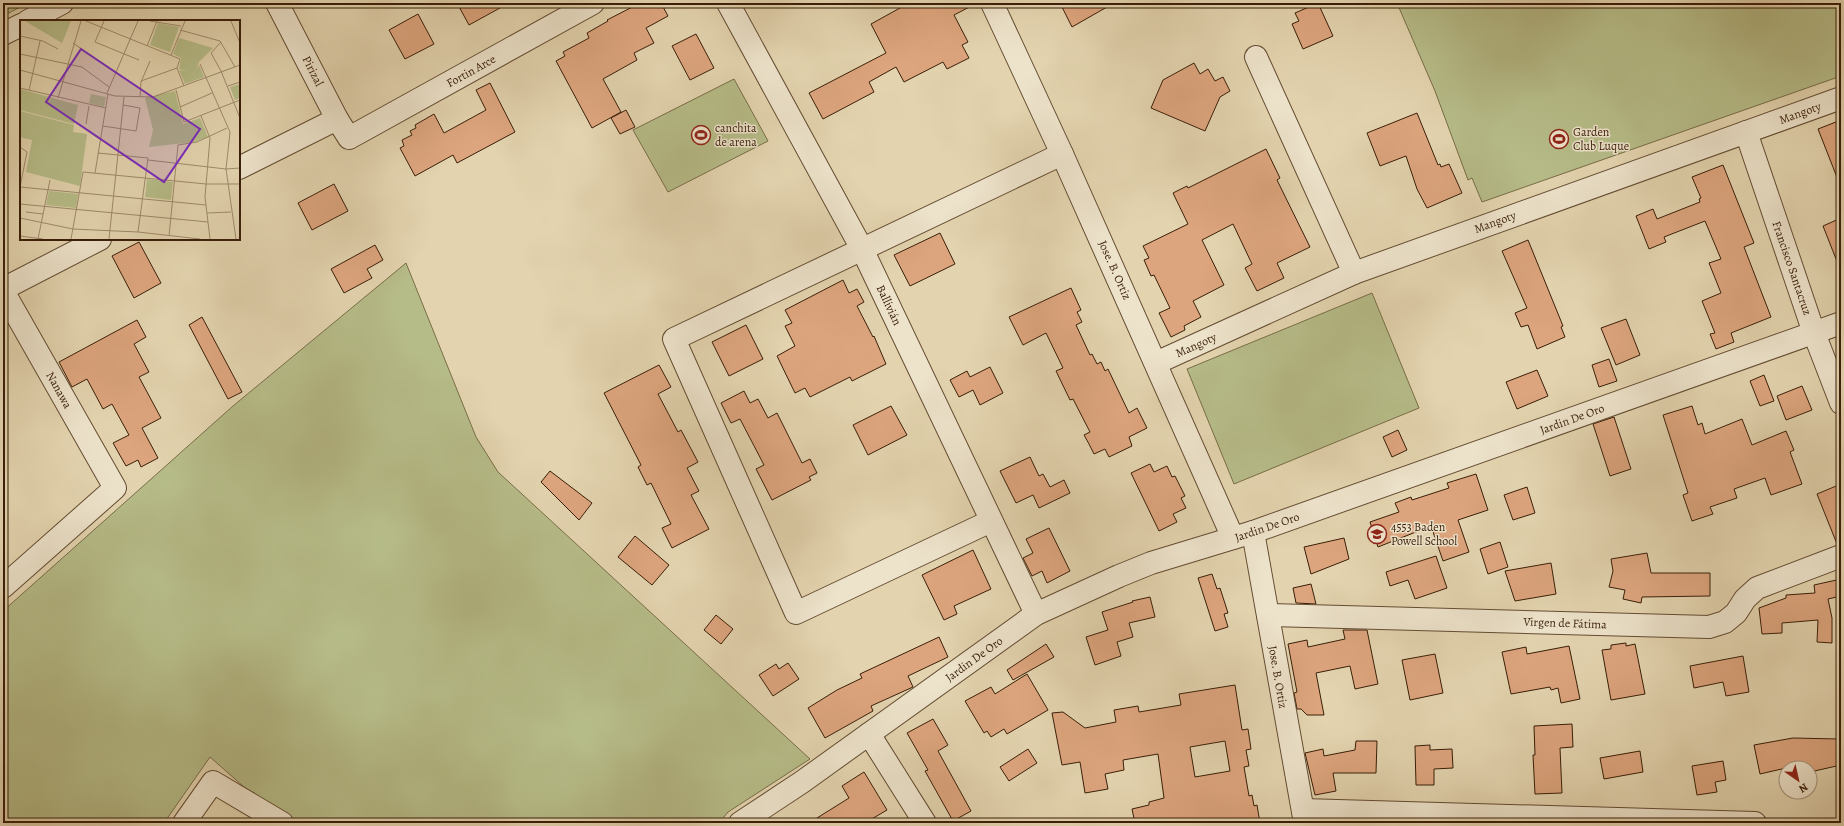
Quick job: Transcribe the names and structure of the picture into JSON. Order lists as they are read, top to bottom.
{
  "streets": {
    "street": [
      "Pirizal",
      "Fortin Arce",
      "Mangoty",
      "Francisco Santacruz",
      "Jose. B. Ortiz",
      "Ballivián",
      "Nanawa",
      "Jardin De Oro",
      "Virgen de Fátima"
    ]
  },
  "crossings": [
    ["Pirizal", "Fortin Arce"],
    ["Mangoty", "Francisco Santacruz"],
    ["Mangoty", "Jose. B. Ortiz"],
    ["Francisco Santacruz", "Jardin De Oro"],
    ["Jose. B. Ortiz", "Jardin De Oro"],
    ["Jose. B. Ortiz", "Virgen de Fátima"],
    ["Ballivián", "Jardin De Oro"]
  ],
  "places": {
    "sports": ["canchita de arena", "Garden Club Luque"],
    "school or university": ["4553 Baden Powell School"]
  },
  "north": "bottom right"
}
